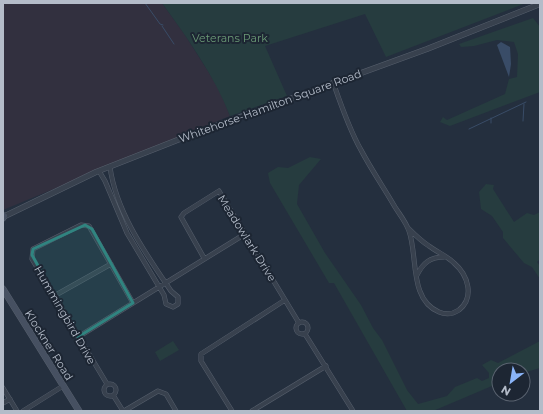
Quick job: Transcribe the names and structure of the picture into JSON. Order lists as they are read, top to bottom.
{
  "streets": {
    "main road": ["Klockner Road"],
    "street": ["Whitehorse-Hamilton Square Road", "Meadowlark Drive", "Hummingbird Drive"]
  },
  "parks": ["Veterans Park"],
  "north": "bottom left"
}
